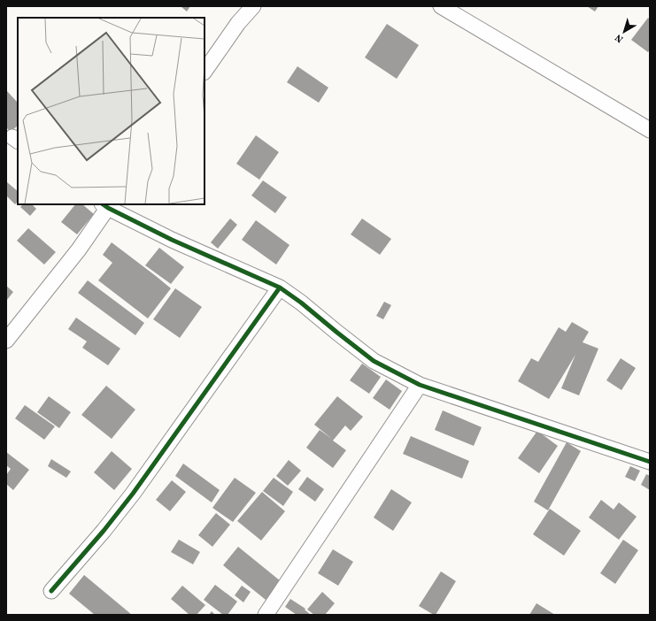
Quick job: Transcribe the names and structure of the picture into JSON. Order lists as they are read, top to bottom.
{
  "north": "bottom left"
}
